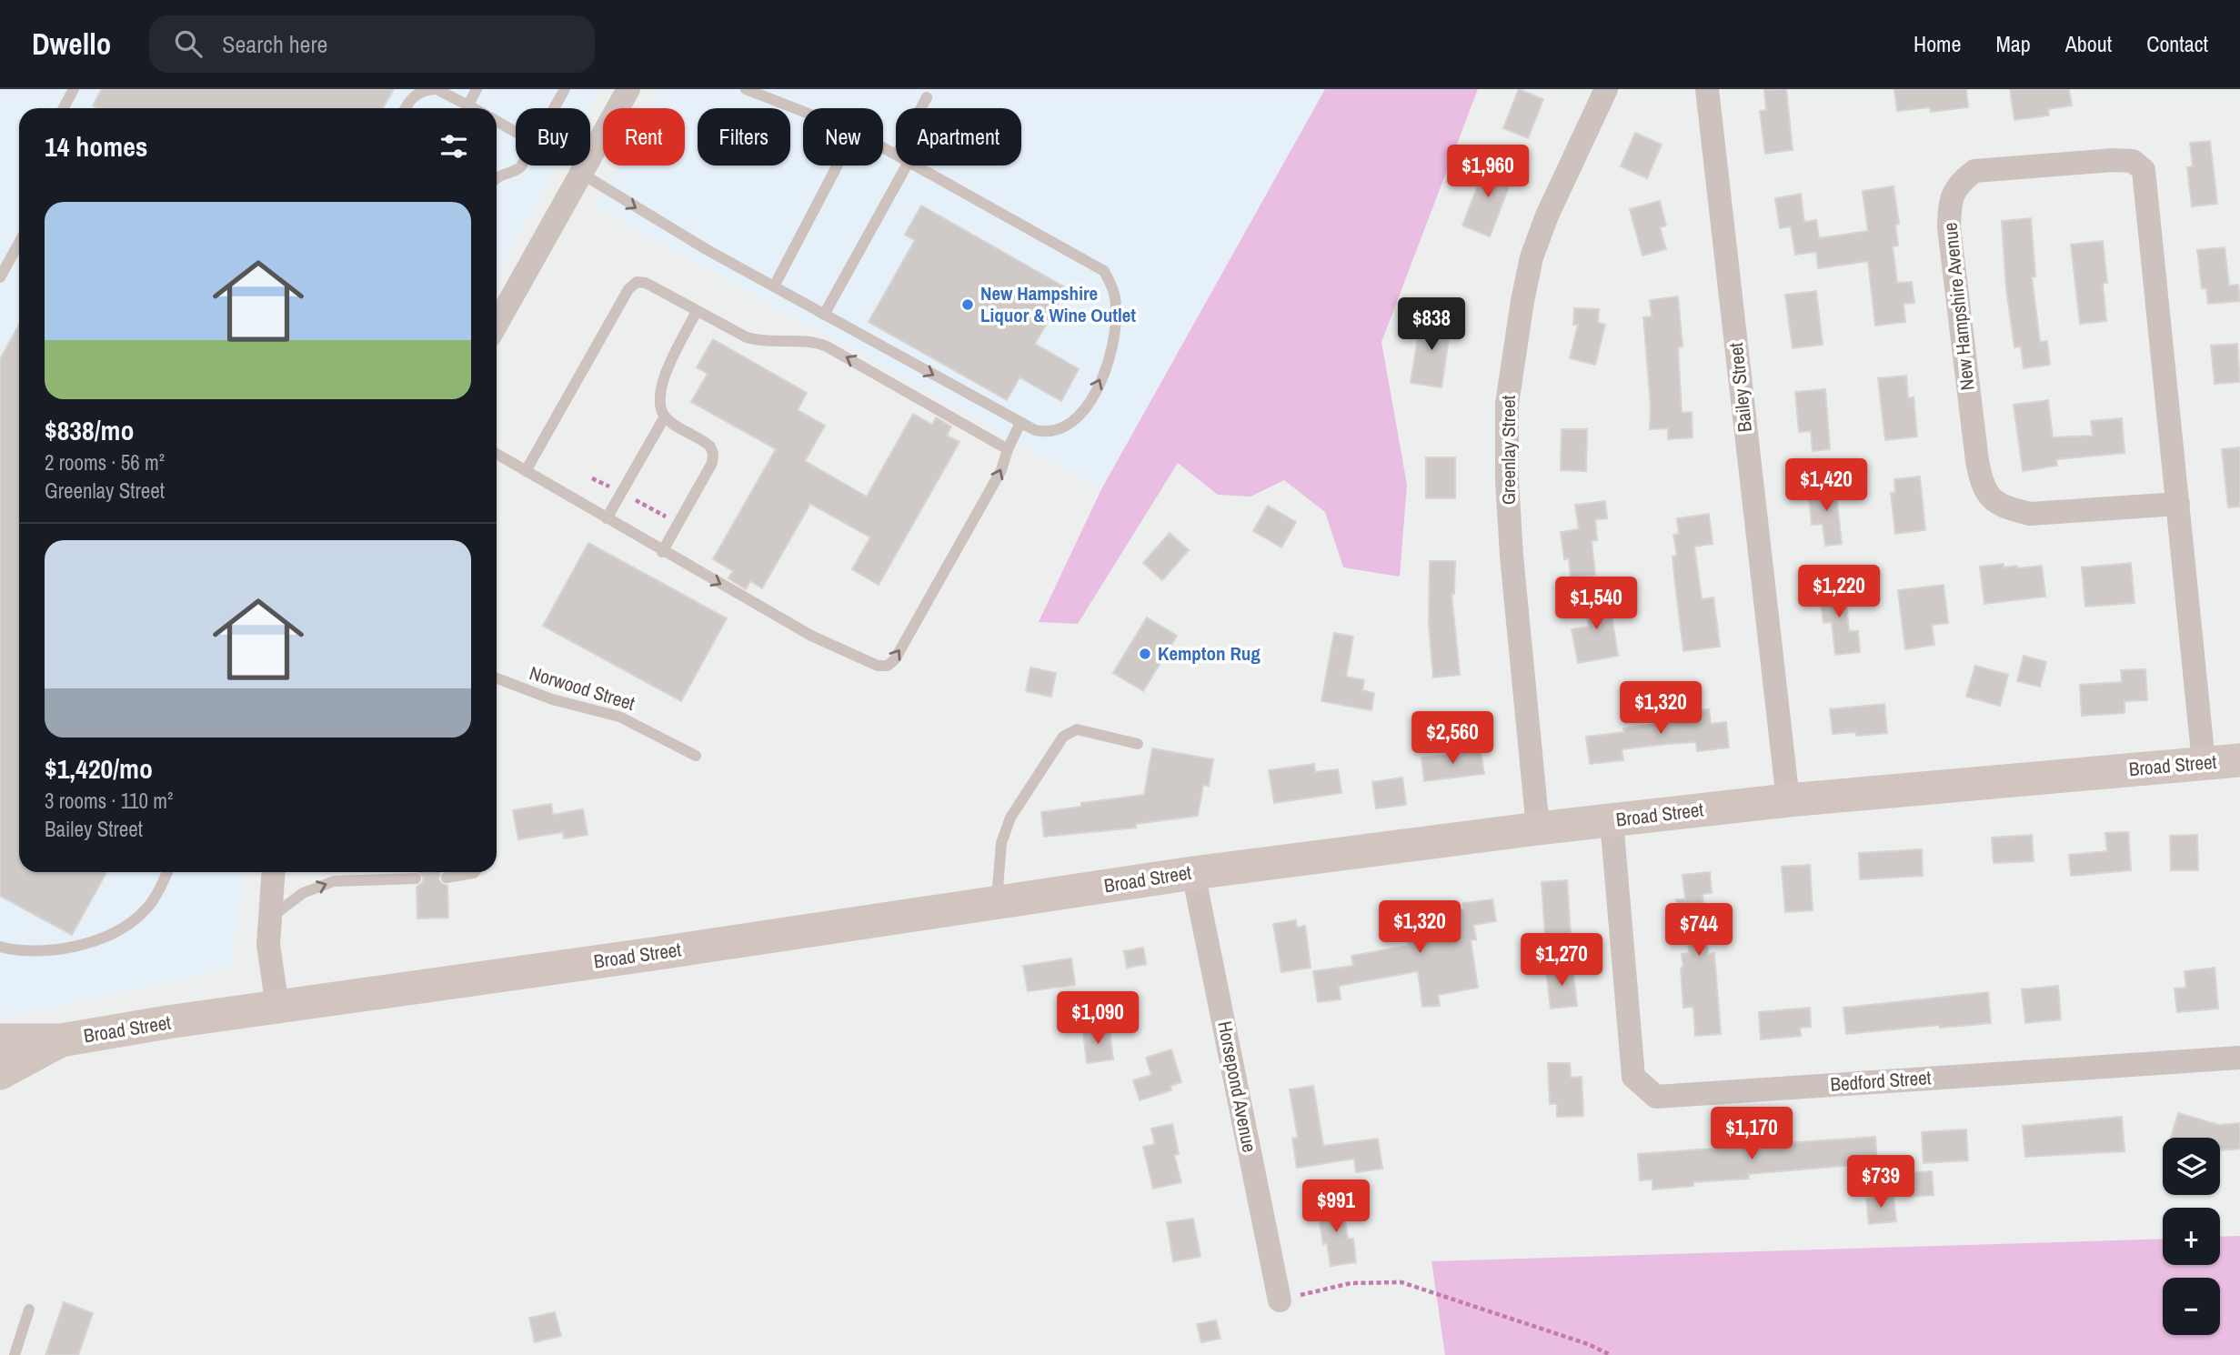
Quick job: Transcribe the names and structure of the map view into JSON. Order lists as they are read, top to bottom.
{
  "streets": {
    "main road": ["Broad Street"],
    "street": [
      "New Hampshire Avenue",
      "Bailey Street",
      "Greenlay Street",
      "Bedford Street",
      "Horsepond Avenue"
    ],
    "lane": ["Norwood Street"]
  },
  "crossings": [
    ["New Hampshire Avenue", "Broad Street"],
    ["Bailey Street", "Broad Street"],
    ["Greenlay Street", "Broad Street"],
    ["Broad Street", "Bedford Street"],
    ["Broad Street", "Horsepond Avenue"]
  ],
  "places": ["New Hampshire Liquor & Wine Outlet", "Kempton Rug"],
  "page": {
    "header": "Dwello",
    "search": "Search here",
    "nav": [
      "Home",
      "Map",
      "About",
      "Contact"
    ],
    "chip": [
      "Buy",
      "Rent",
      "Filters",
      "New",
      "Apartment"
    ],
    "heading": "14 homes",
    "price": [
      "$1,960",
      "$838",
      "$1,420",
      "$1,220",
      "$1,540",
      "$1,320",
      "$2,560",
      "$1,320",
      "$744",
      "$1,270",
      "$1,090",
      "$1,170",
      "$739",
      "$991"
    ],
    "list": [
      {
        "name": "$838/mo",
        "note": "2 rooms · 56 m² · Greenlay Street"
      },
      {
        "name": "$1,420/mo",
        "note": "3 rooms · 110 m² · Bailey Street"
      }
    ],
    "map_buttons": ["+", "−"]
  }
}
